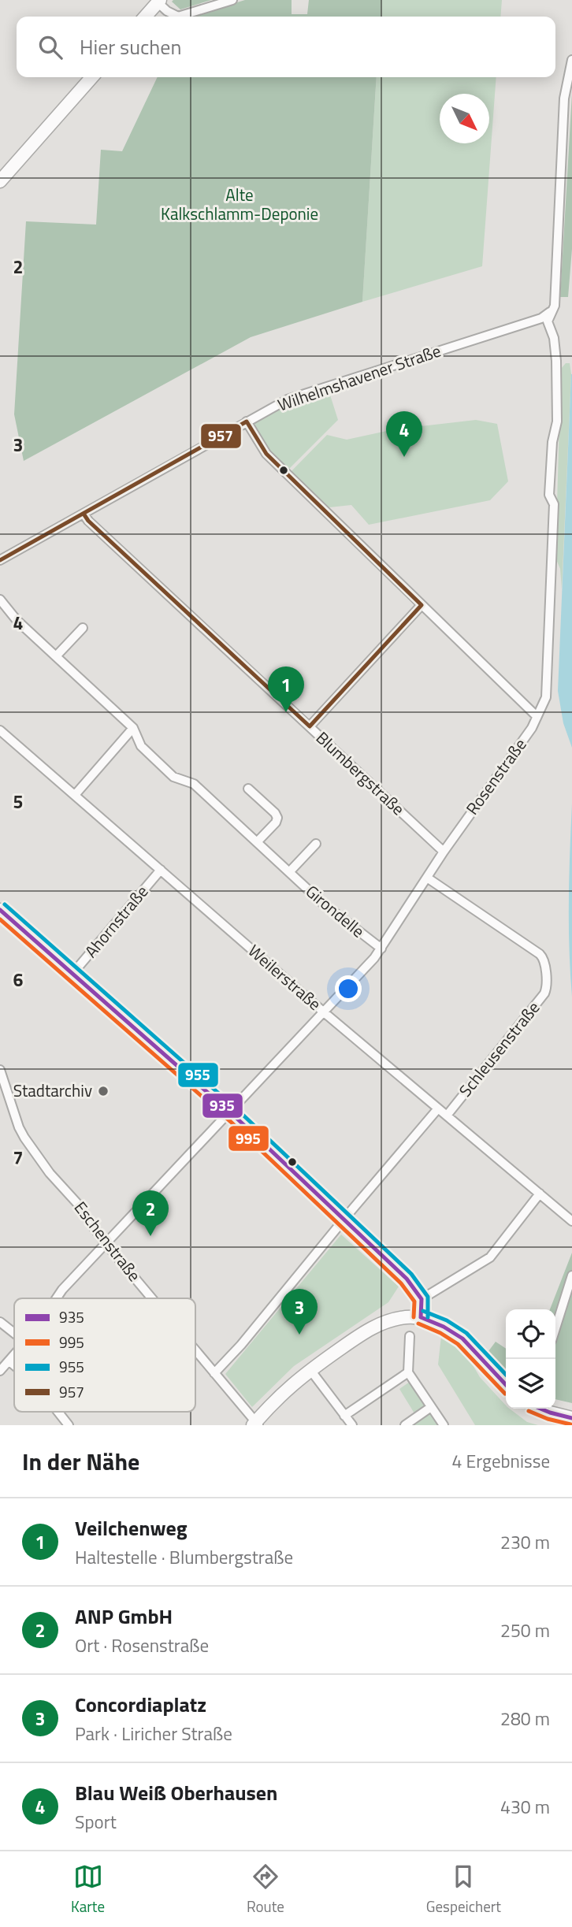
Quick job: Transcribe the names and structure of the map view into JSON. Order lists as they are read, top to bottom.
{
  "streets": {
    "street": [
      "Wilhelmshavener Straße",
      "Blumbergstraße",
      "Rosenstraße",
      "Girondelle",
      "Ahornstraße",
      "Weilerstraße",
      "Schleusenstraße",
      "Eschenstraße"
    ]
  },
  "crossings": [
    ["Wilhelmshavener Straße", "Blumbergstraße"],
    ["Wilhelmshavener Straße", "Rosenstraße"],
    ["Blumbergstraße", "Rosenstraße"],
    ["Rosenstraße", "Girondelle"],
    ["Rosenstraße", "Weilerstraße"],
    ["Rosenstraße", "Schleusenstraße"],
    ["Rosenstraße", "Eschenstraße"],
    ["Ahornstraße", "Weilerstraße"],
    ["Weilerstraße", "Schleusenstraße"]
  ],
  "parks": ["Alte Kalkschlamm-Deponie"],
  "places": ["Stadtarchiv"],
  "lines": [
    "transit line 957",
    "transit line 955",
    "transit line 935",
    "transit line 995"
  ],
  "legend": [
    "935",
    "995",
    "955",
    "957"
  ],
  "north": "bottom right",
  "page": {
    "search": "Hier suchen",
    "pins": [
      "4",
      "1",
      "2",
      "3"
    ],
    "heading": ["In der Nähe", "4 Ergebnisse"],
    "list": [
      {
        "mark": "1",
        "name": "Veilchenweg",
        "note": "Haltestelle · Blumbergstraße",
        "value": "230 m"
      },
      {
        "mark": "2",
        "name": "ANP GmbH",
        "note": "Ort · Rosenstraße",
        "value": "250 m"
      },
      {
        "mark": "3",
        "name": "Concordiaplatz",
        "note": "Park · Liricher Straße",
        "value": "280 m"
      },
      {
        "mark": "4",
        "name": "Blau Weiß Oberhausen",
        "note": "Sport",
        "value": "430 m"
      }
    ],
    "nav": ["Karte", "Route", "Gespeichert"]
  },
  "grid": {
    "rows": [
      "2",
      "3",
      "4",
      "5",
      "6",
      "7"
    ]
  }
}
